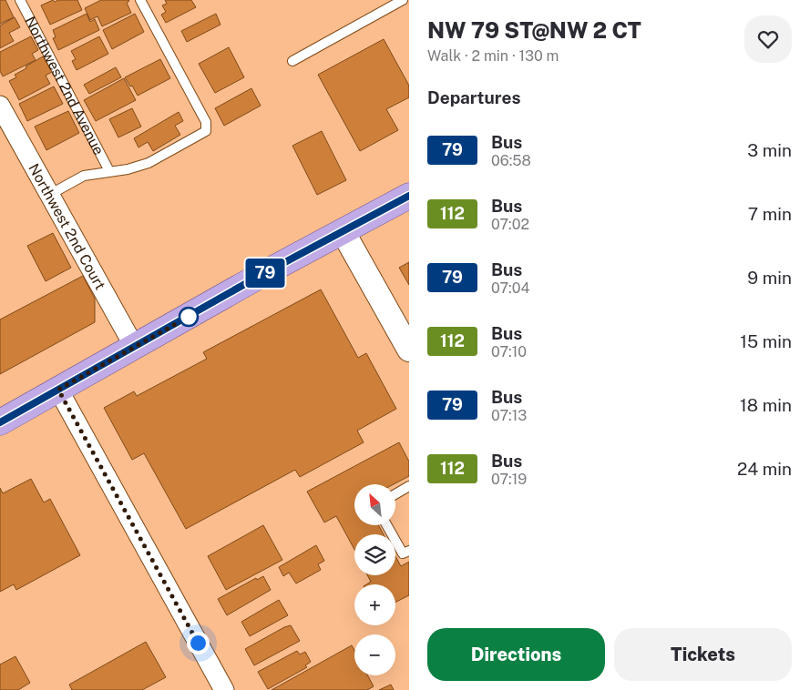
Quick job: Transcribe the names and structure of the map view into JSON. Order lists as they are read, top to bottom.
{
  "streets": {
    "street": ["Northwest 2nd Court"],
    "lane": ["Northwest 2nd Avenue"]
  },
  "lines": ["bus line 79"],
  "north": "top left",
  "page": {
    "on_map": "79",
    "heading": [
      ["NW 79 ST@NW 2 CT", "Walk · 2 min · 130 m"],
      "Departures"
    ],
    "list": [
      {
        "mark": "79",
        "name": "Bus",
        "note": "06:58",
        "value": "3 min"
      },
      {
        "mark": "112",
        "name": "Bus",
        "note": "07:02",
        "value": "7 min"
      },
      {
        "mark": "79",
        "name": "Bus",
        "note": "07:04",
        "value": "9 min"
      },
      {
        "mark": "112",
        "name": "Bus",
        "note": "07:10",
        "value": "15 min"
      },
      {
        "mark": "79",
        "name": "Bus",
        "note": "07:13",
        "value": "18 min"
      },
      {
        "mark": "112",
        "name": "Bus",
        "note": "07:19",
        "value": "24 min"
      }
    ],
    "map_buttons": ["+", "−"],
    "buttons": ["Directions", "Tickets"]
  }
}
